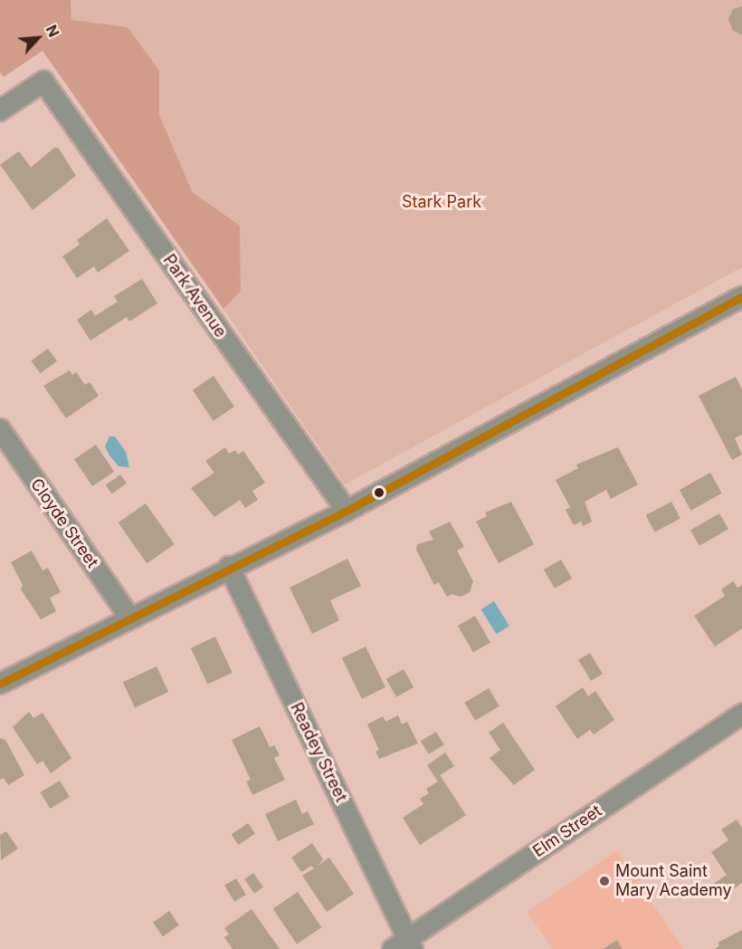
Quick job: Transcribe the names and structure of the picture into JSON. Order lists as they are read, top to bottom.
{
  "streets": {
    "street": [
      "Park Avenue",
      "Cloyde Street",
      "Readey Street",
      "Elm Street"
    ]
  },
  "crossings": [
    ["Readey Street", "Elm Street"]
  ],
  "parks": ["Stark Park"],
  "places": ["Mount Saint Mary Academy"],
  "north": "top right"
}
